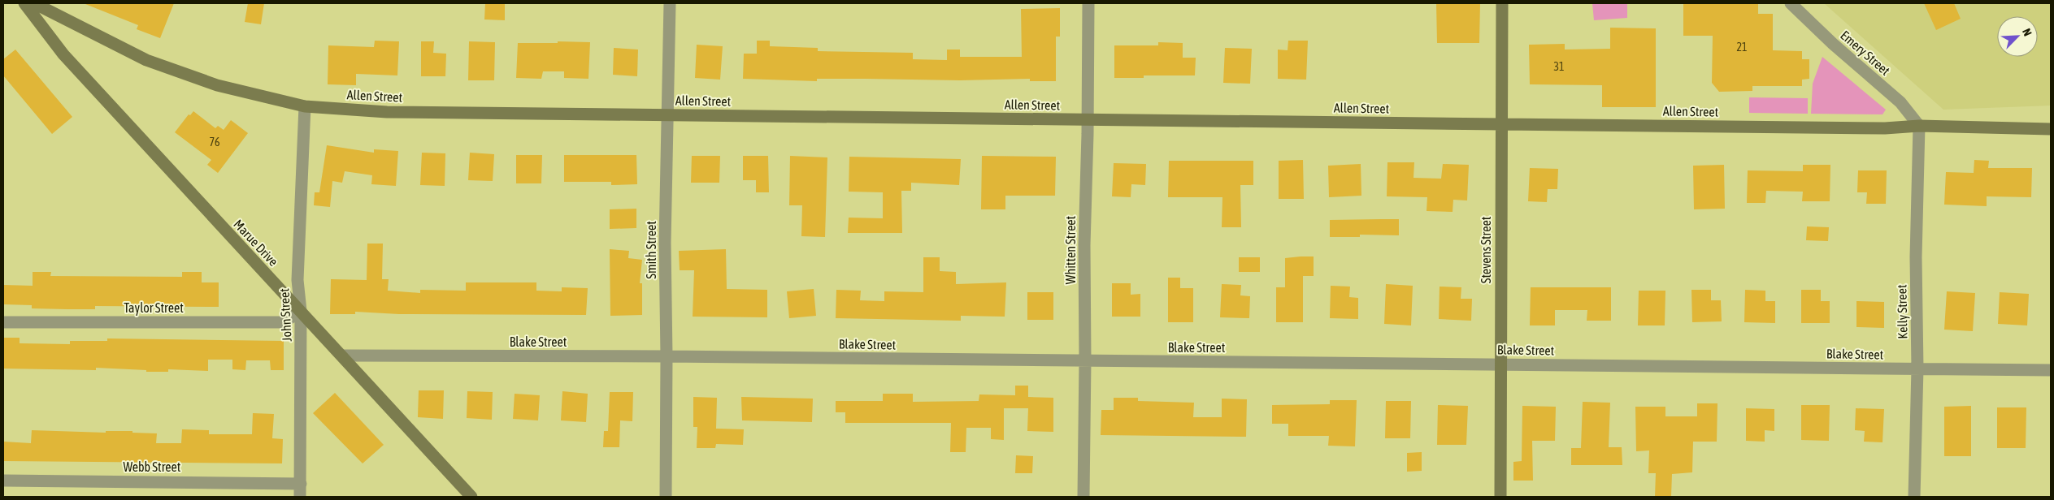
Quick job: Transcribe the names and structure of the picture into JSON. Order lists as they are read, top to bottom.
{
  "streets": {
    "street": [
      "Emery Street",
      "Allen Street",
      "Marue Drive",
      "Smith Street",
      "Whitten Street",
      "Stevens Street",
      "Taylor Street",
      "Kelly Street",
      "John Street",
      "Blake Street",
      "Webb Street"
    ]
  },
  "crossings": [
    ["Emery Street", "Allen Street"],
    ["Emery Street", "Kelly Street"],
    ["Allen Street", "Smith Street"],
    ["Allen Street", "Whitten Street"],
    ["Allen Street", "Stevens Street"],
    ["Allen Street", "Kelly Street"],
    ["Allen Street", "John Street"],
    ["Marue Drive", "Taylor Street"],
    ["Marue Drive", "John Street"],
    ["Marue Drive", "Blake Street"],
    ["Smith Street", "Blake Street"],
    ["Whitten Street", "Blake Street"],
    ["Stevens Street", "Blake Street"],
    ["Taylor Street", "John Street"],
    ["Kelly Street", "Blake Street"],
    ["John Street", "Webb Street"]
  ],
  "house_numbers": ["21", "31", "76"],
  "north": "top right"
}
